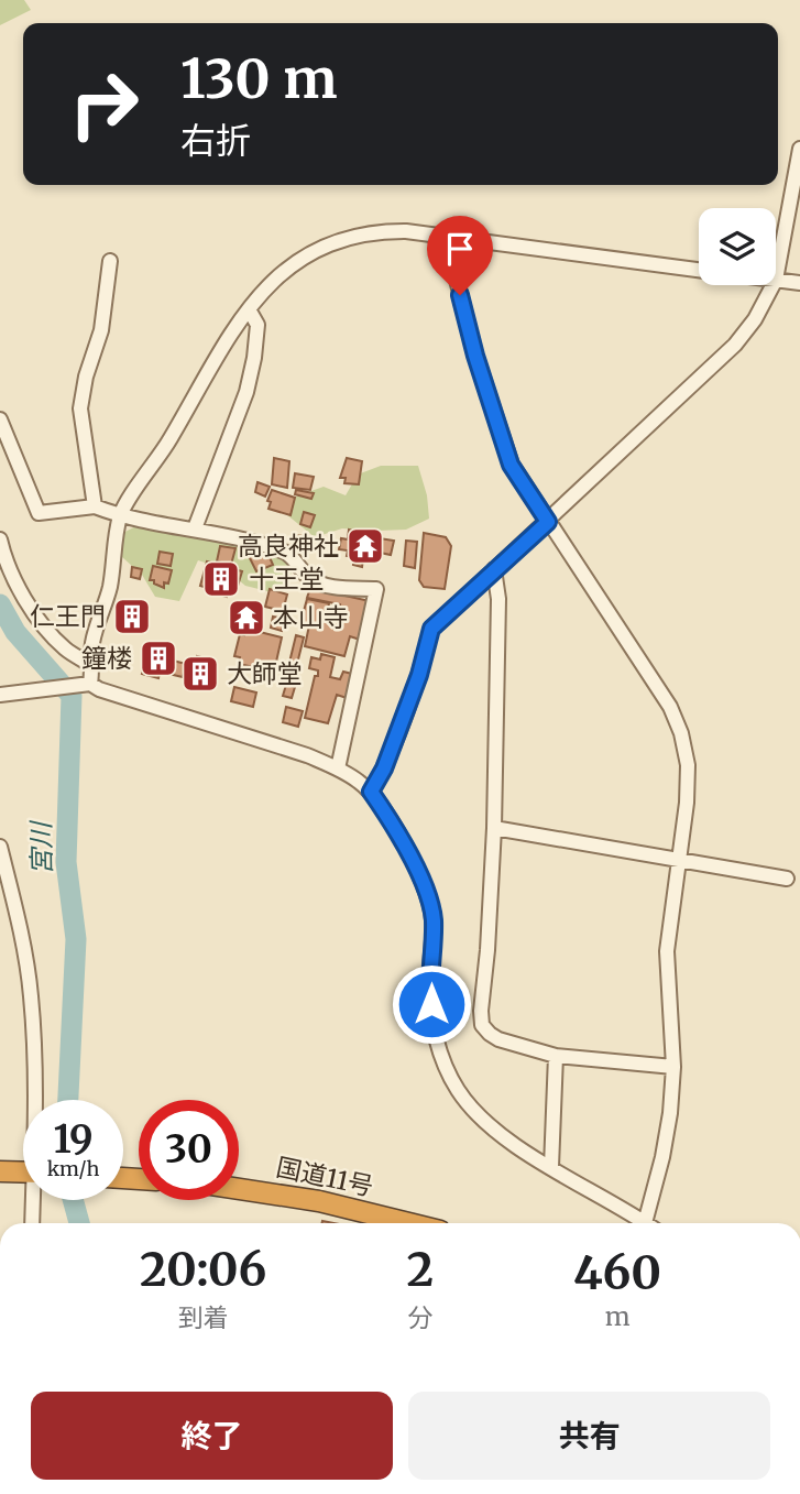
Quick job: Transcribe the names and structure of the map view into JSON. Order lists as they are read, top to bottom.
{
  "streets": {
    "highway": ["国道11号"]
  },
  "water": ["宮川"],
  "places": {
    "temple": ["高良神社", "本山寺"],
    "building": [
      "十王堂",
      "仁王門",
      "鐘楼",
      "大師堂"
    ]
  },
  "page": {
    "turn": ["130 m", "右折"],
    "speed": "19 km/h",
    "limit": "30",
    "eta": [
      "20:06",
      "到着",
      "2",
      "分",
      "460",
      "m"
    ],
    "buttons": ["終了", "共有"]
  }
}
